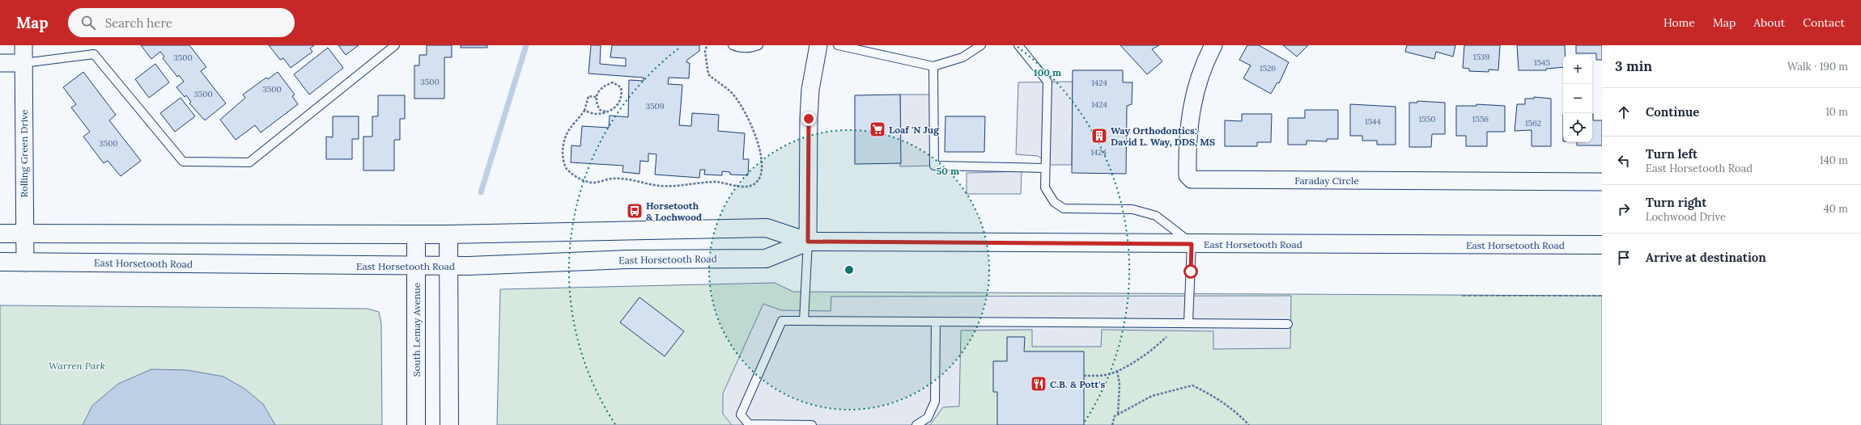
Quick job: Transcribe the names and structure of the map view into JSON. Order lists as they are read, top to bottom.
{
  "streets": {
    "main road": ["East Horsetooth Road", "South Lemay Avenue"],
    "street": ["Rolling Green Drive", "Faraday Circle"]
  },
  "crossings": [
    ["Rolling Green Drive", "East Horsetooth Road"],
    ["East Horsetooth Road", "South Lemay Avenue"]
  ],
  "parks": ["Warren Park"],
  "places": {
    "supermarket": ["Loaf 'N Jug"],
    "building": ["Way Orthodontics: David L. Way, DDS, MS"],
    "bus stop": ["Horsetooth & Lochwood"],
    "restaurant": ["C.B. & Pott's"]
  },
  "house_numbers": [
    "1539",
    "3500",
    "1545",
    "1526",
    "3500",
    "1424",
    "3500",
    "3500",
    "1424",
    "3509",
    "1550",
    "1556",
    "1544",
    "1562",
    "3500",
    "1424"
  ],
  "page": {
    "header": "Map",
    "search": "Search here",
    "nav": [
      "Home",
      "Map",
      "About",
      "Contact"
    ],
    "heading": ["3 min", "Walk · 190 m"],
    "map_buttons": ["+", "−"],
    "list": [
      ["Continue", "10 m"],
      ["Turn left", "East Horsetooth Road", "140 m"],
      ["Turn right", "Lochwood Drive", "40 m"],
      "Arrive at destination"
    ]
  },
  "rings": ["100 m", "50 m"]
}
